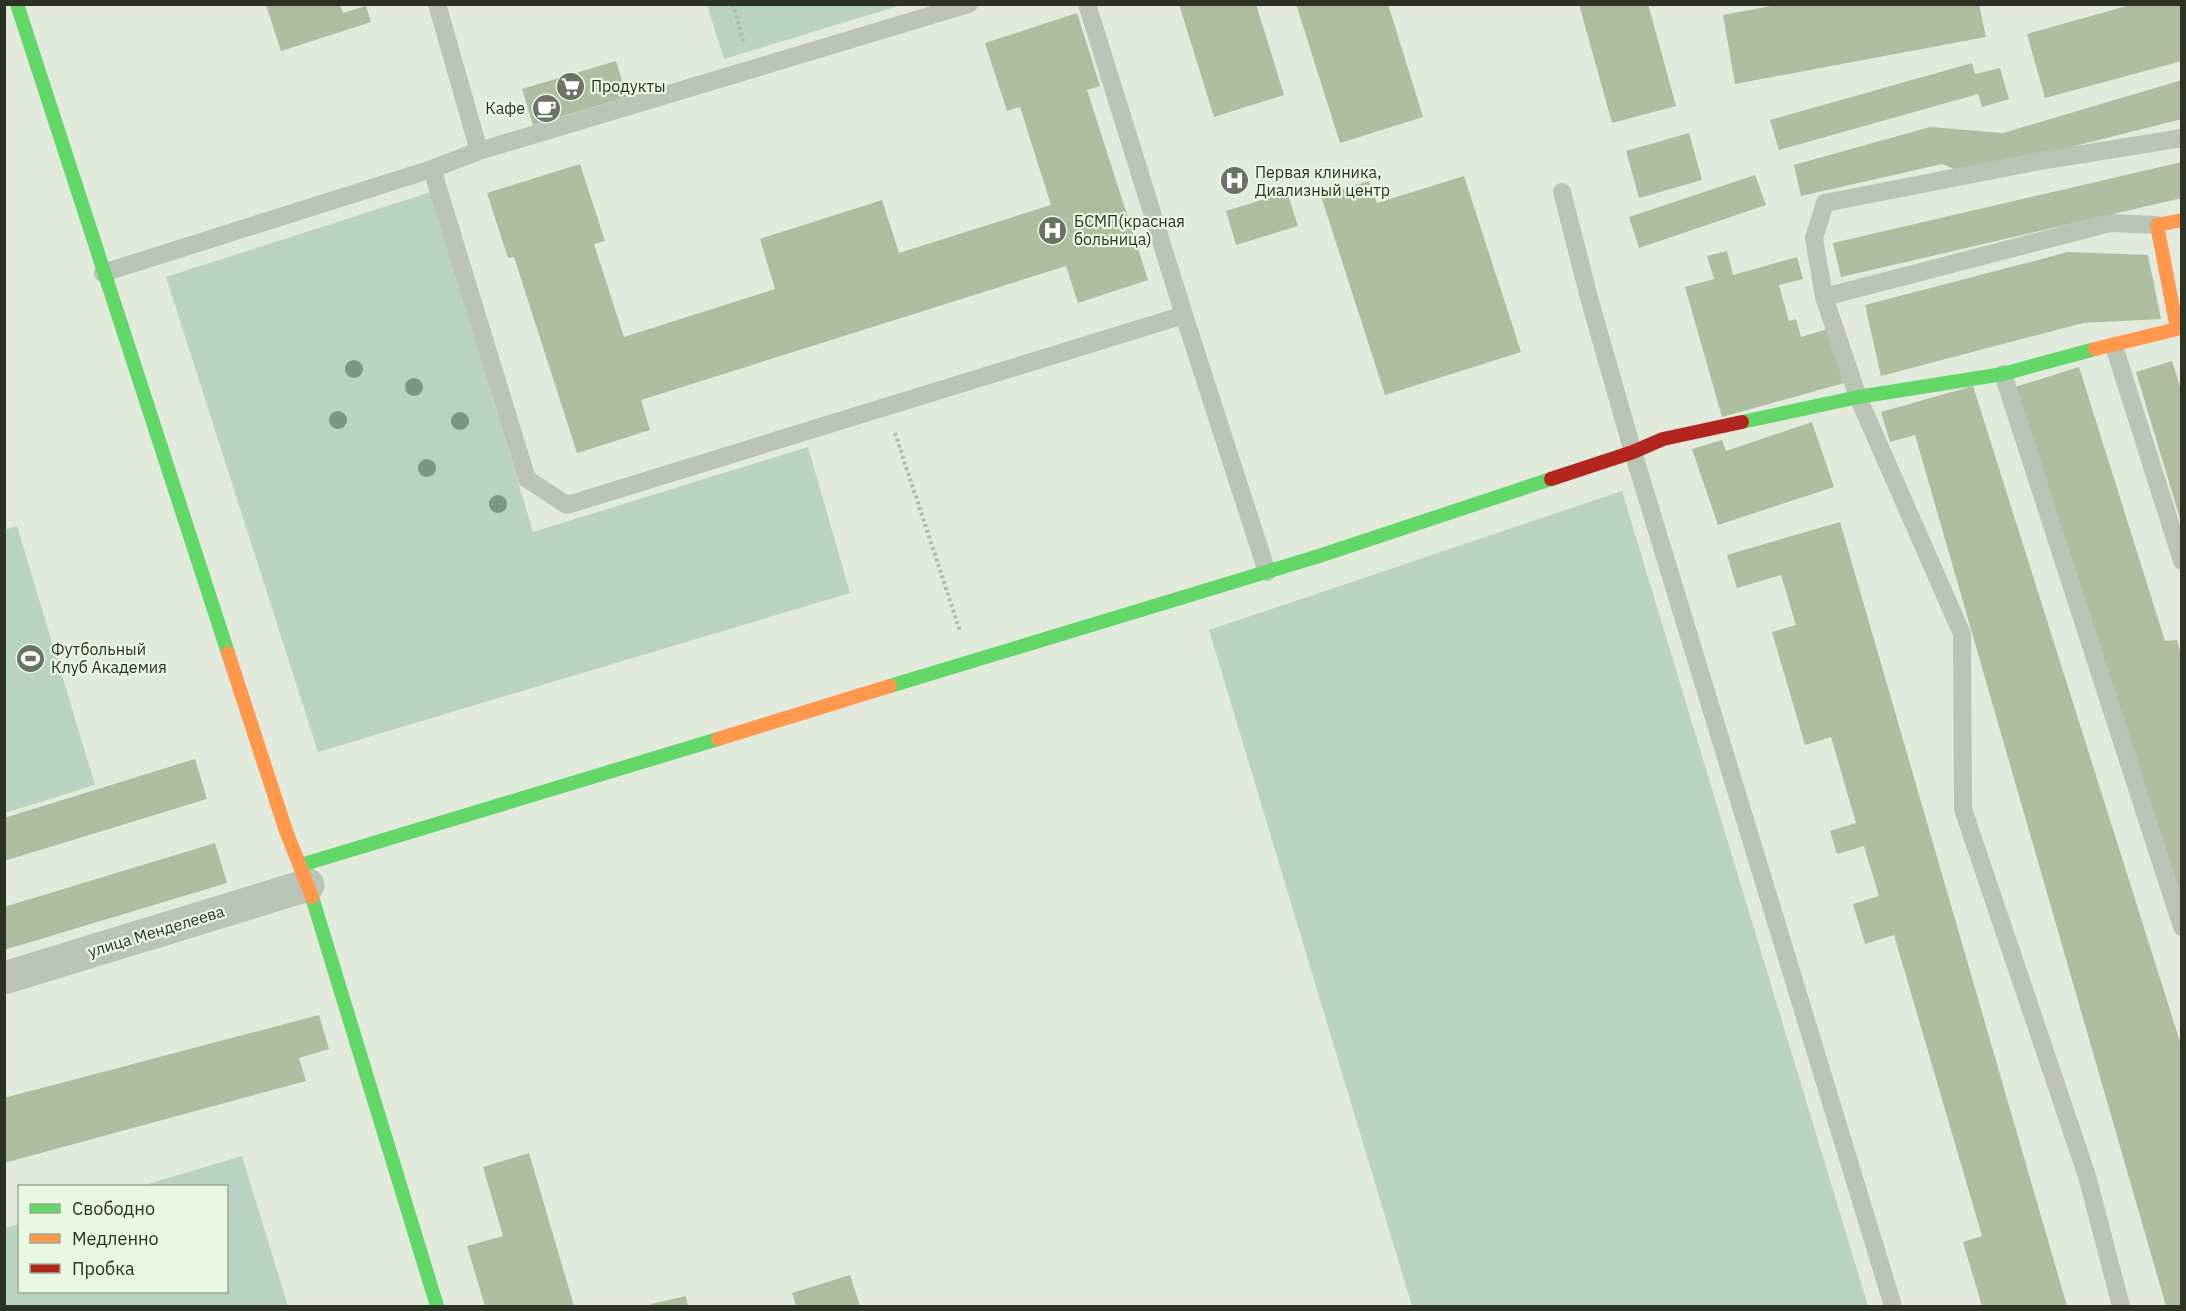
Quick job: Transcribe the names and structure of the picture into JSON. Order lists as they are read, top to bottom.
{
  "streets": {
    "street": ["улица Менделеева"]
  },
  "places": {
    "supermarket": ["Продукты"],
    "cafe": ["Кафе"],
    "hospital": ["Первая клиника, Диализный центр", "БСМП(красная больница)"],
    "sports": ["Футбольный Клуб Академия"]
  },
  "legend": ["Свободно", "Медленно", "Пробка"]
}
